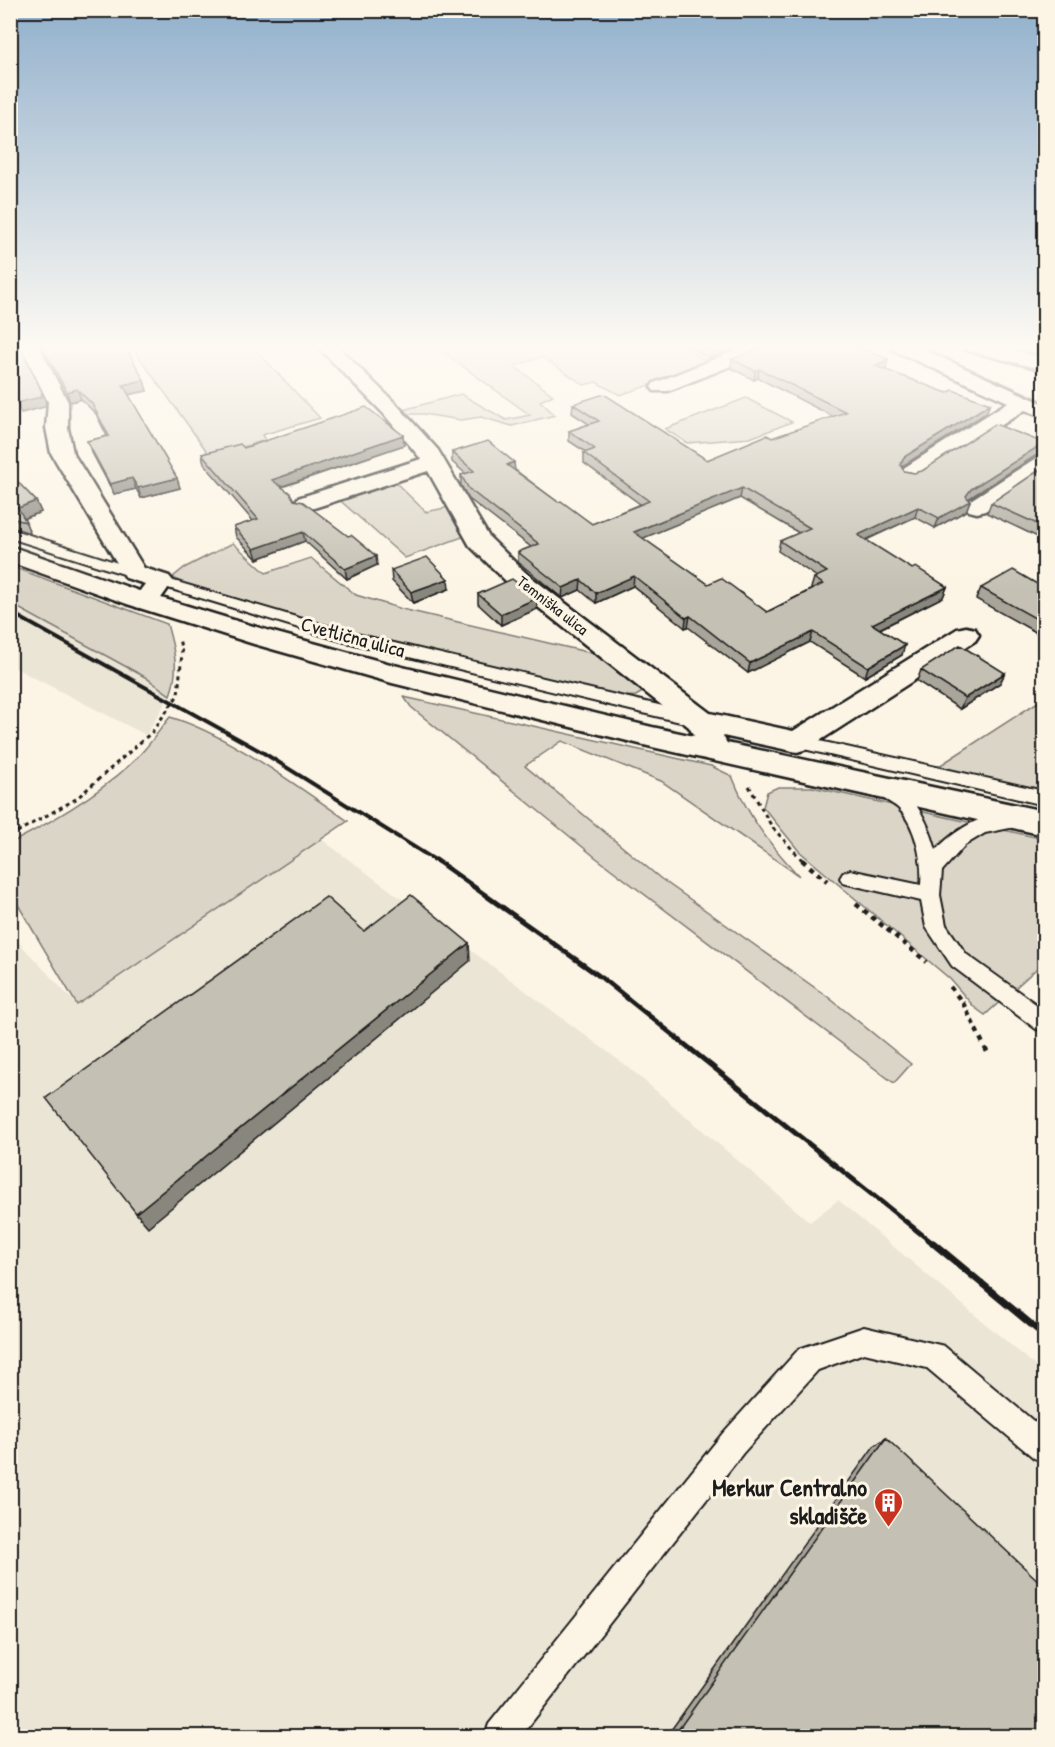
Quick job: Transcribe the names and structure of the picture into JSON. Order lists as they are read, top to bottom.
{
  "streets": {
    "street": ["Temniška ulica", "Cvetlična ulica"]
  },
  "crossings": [
    ["Temniška ulica", "Cvetlična ulica"]
  ],
  "places": {
    "building": ["Merkur Centralno skladišče"]
  }
}
